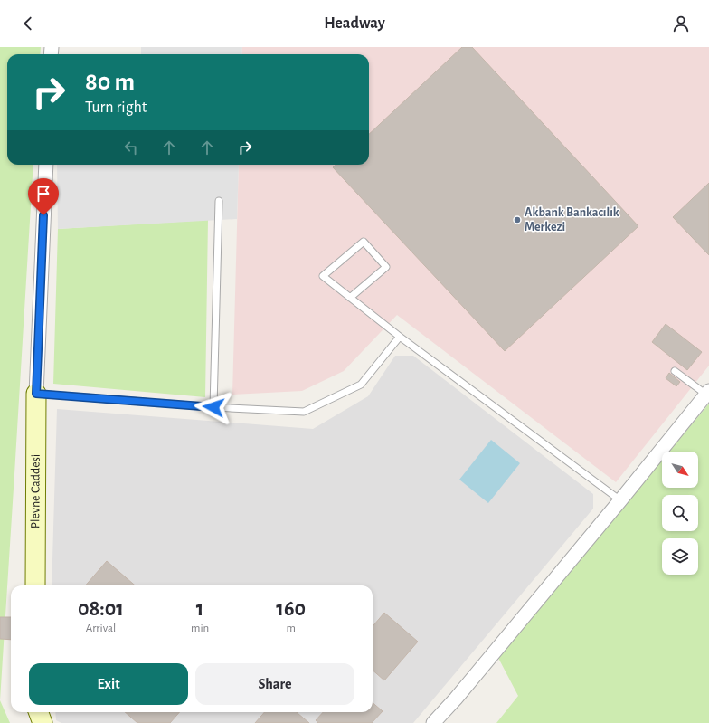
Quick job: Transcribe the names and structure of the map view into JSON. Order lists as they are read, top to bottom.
{
  "streets": {
    "street": ["Plevne Caddesi"]
  },
  "places": ["Akbank Bankacılık Merkezi"],
  "north": "bottom right",
  "page": {
    "header": "Headway",
    "turn": ["80 m", "Turn right"],
    "eta": [
      "08:01",
      "Arrival",
      "1",
      "min",
      "160",
      "m"
    ],
    "buttons": ["Exit", "Share"]
  }
}
